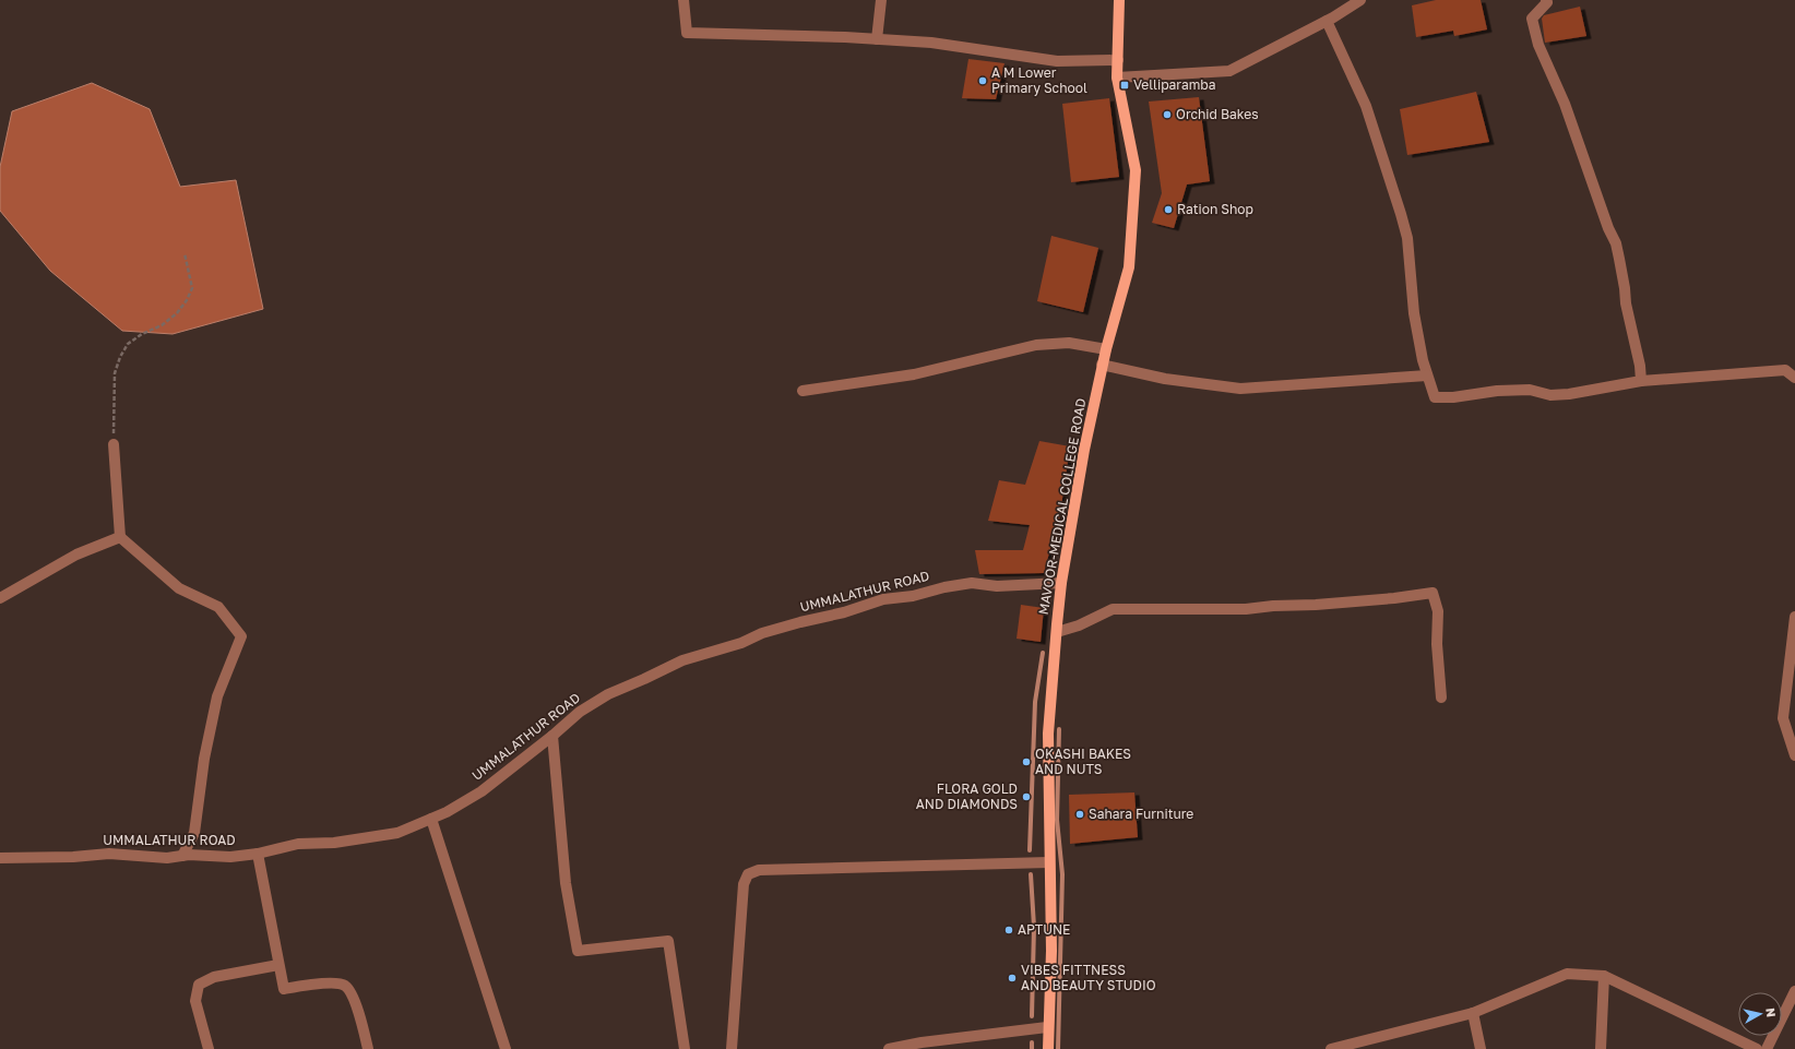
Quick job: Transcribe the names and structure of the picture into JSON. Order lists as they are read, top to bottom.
{
  "streets": {
    "main road": ["MAVOOR-MEDICAL COLLEGE ROAD"],
    "street": ["UMMALATHUR ROAD"]
  },
  "crossings": [
    ["MAVOOR-MEDICAL COLLEGE ROAD", "UMMALATHUR ROAD"]
  ],
  "places": {
    "other": [
      "A M Lower Primary School",
      "Orchid Bakes",
      "Ration Shop",
      "OKASHI BAKES AND NUTS",
      "FLORA GOLD AND DIAMONDS",
      "Sahara Furniture",
      "APTUNE",
      "VIBES FITTNESS AND BEAUTY STUDIO"
    ],
    "transit": ["Velliparamba"]
  },
  "north": "right"
}
